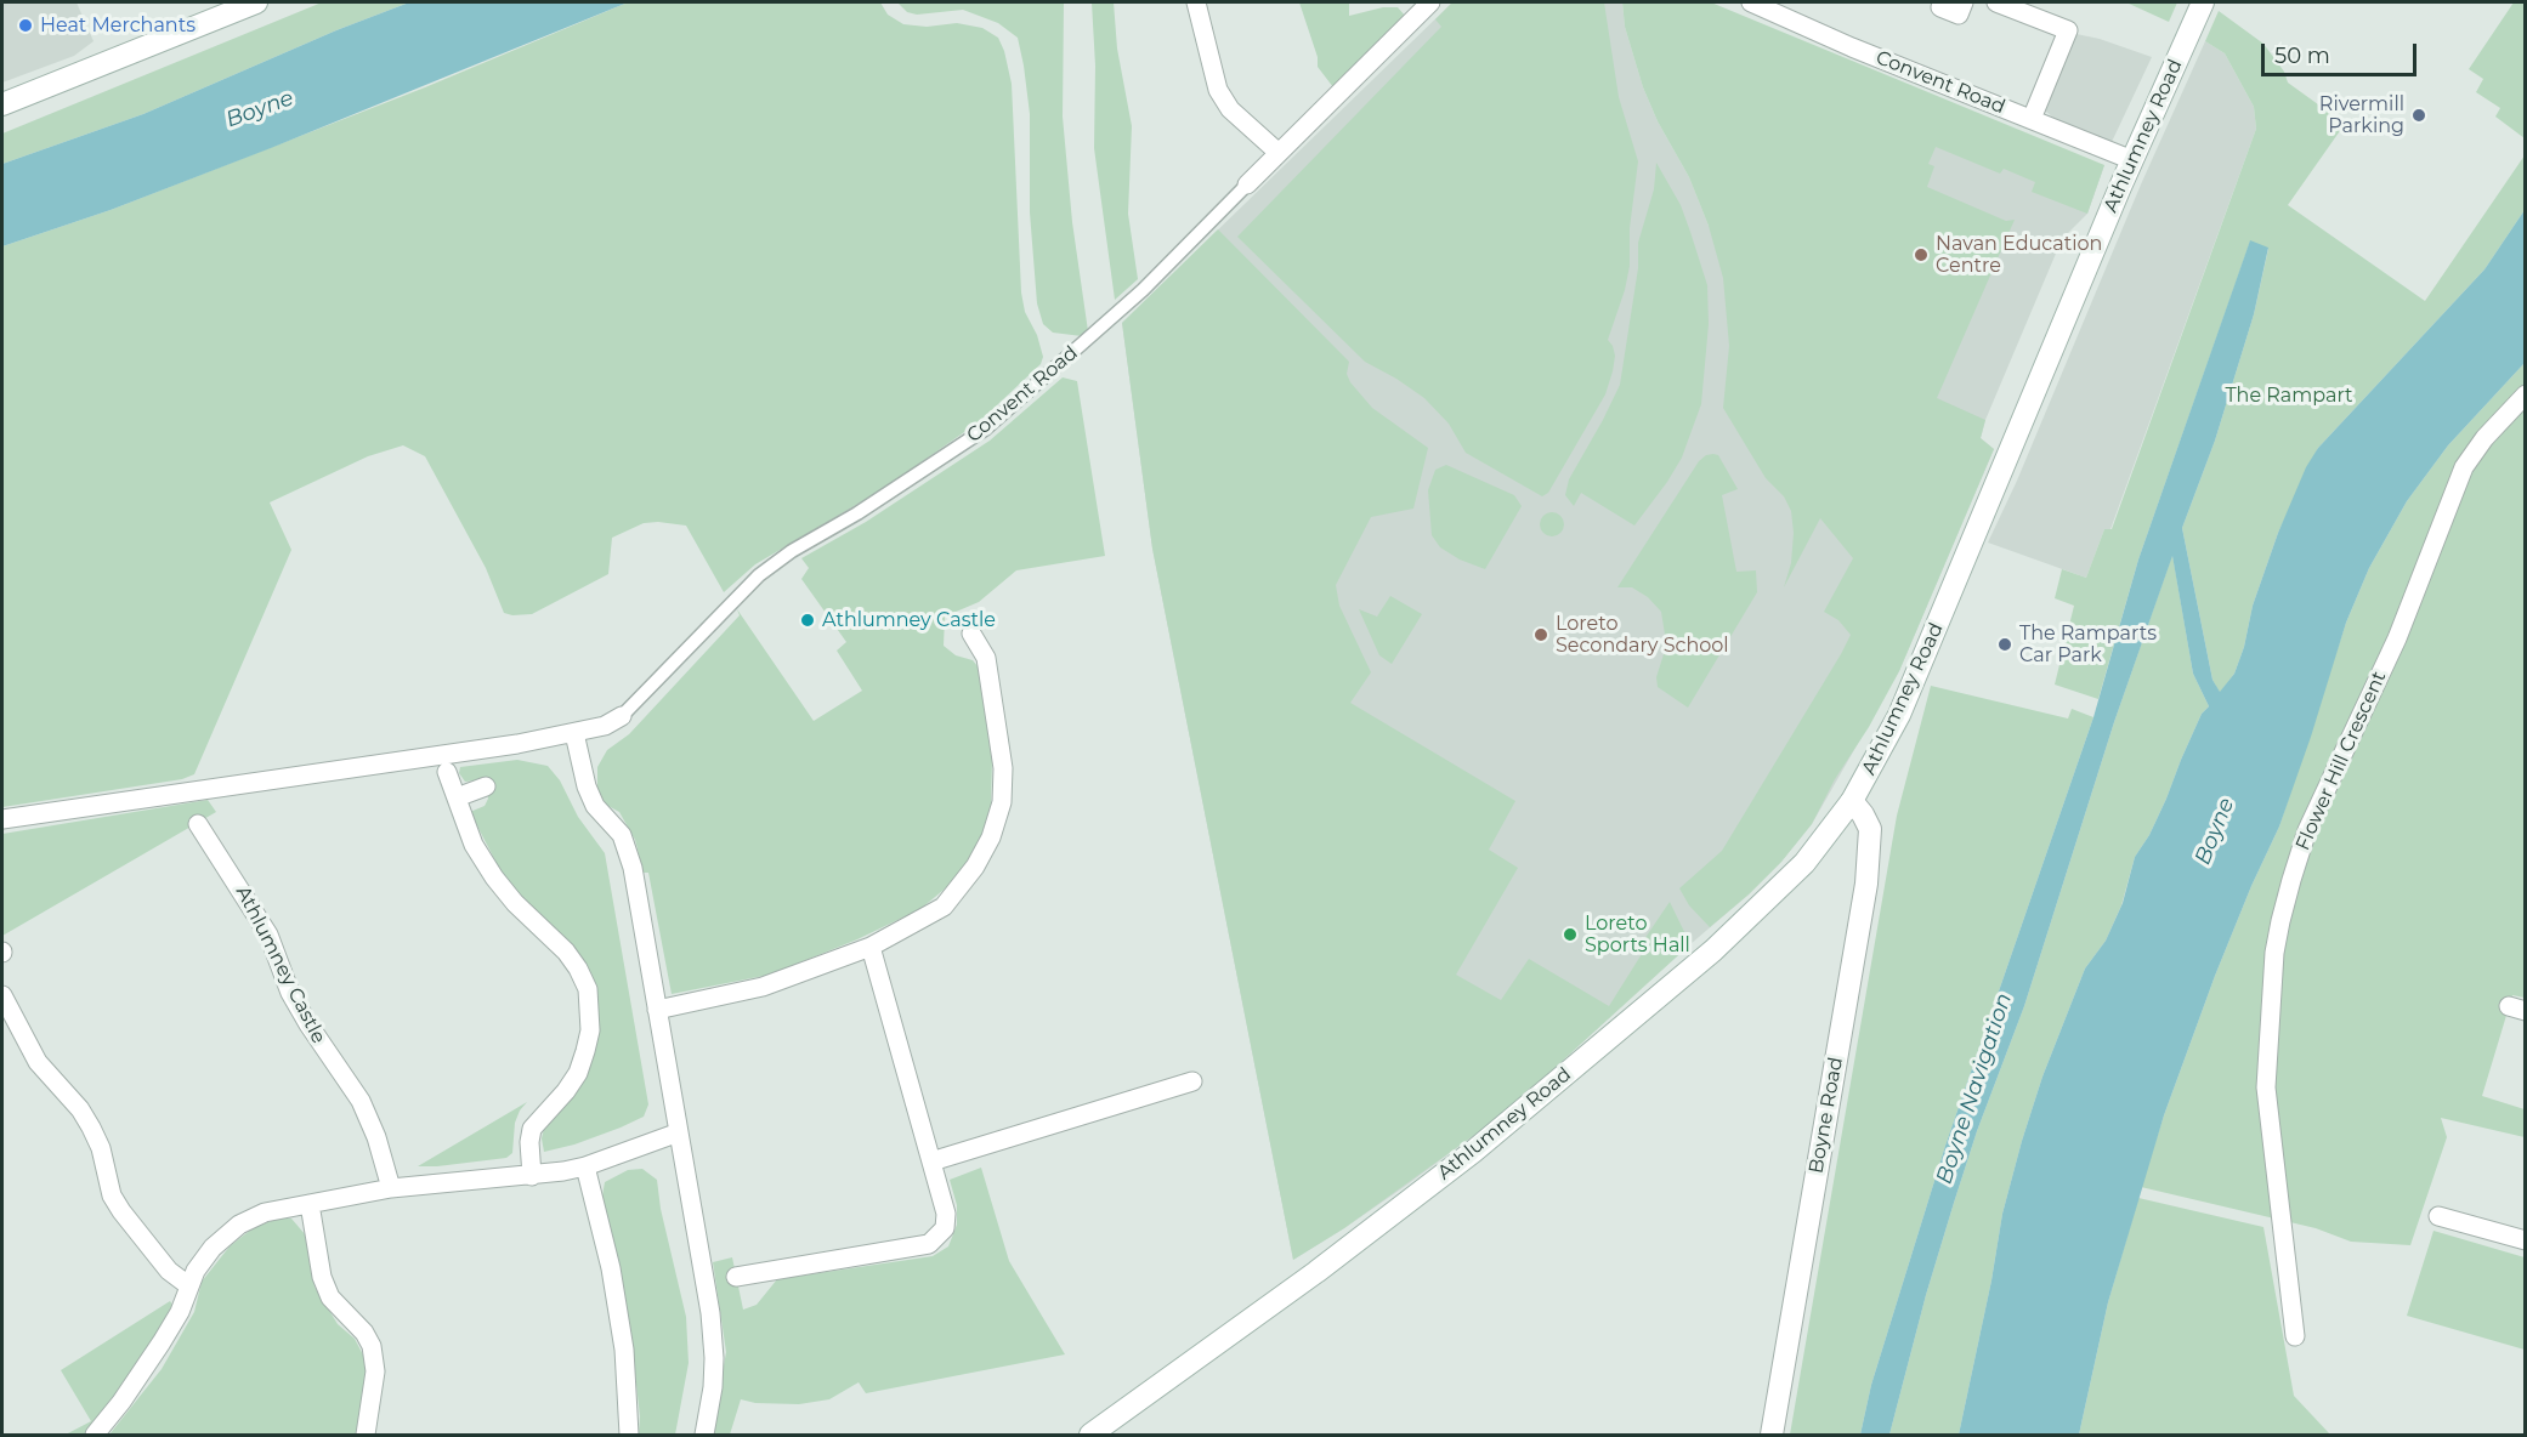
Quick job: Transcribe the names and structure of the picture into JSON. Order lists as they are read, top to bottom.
{
  "streets": {
    "main road": ["Athlumney Road", "Boyne Road"],
    "street": ["Convent Road", "Flower Hill Crescent", "Athlumney Castle"]
  },
  "crossings": [
    ["Convent Road", "Athlumney Road"],
    ["Athlumney Road", "Boyne Road"]
  ],
  "water": ["Boyne", "Boyne Navigation"],
  "parks": ["The Rampart"],
  "places": [
    "Heat Merchants",
    "Rivermill Parking",
    "Navan Education Centre",
    "Athlumney Castle",
    "Loreto Secondary School",
    "The Ramparts Car Park",
    "Loreto Sports Hall"
  ],
  "scale_bar": "50 m"
}
